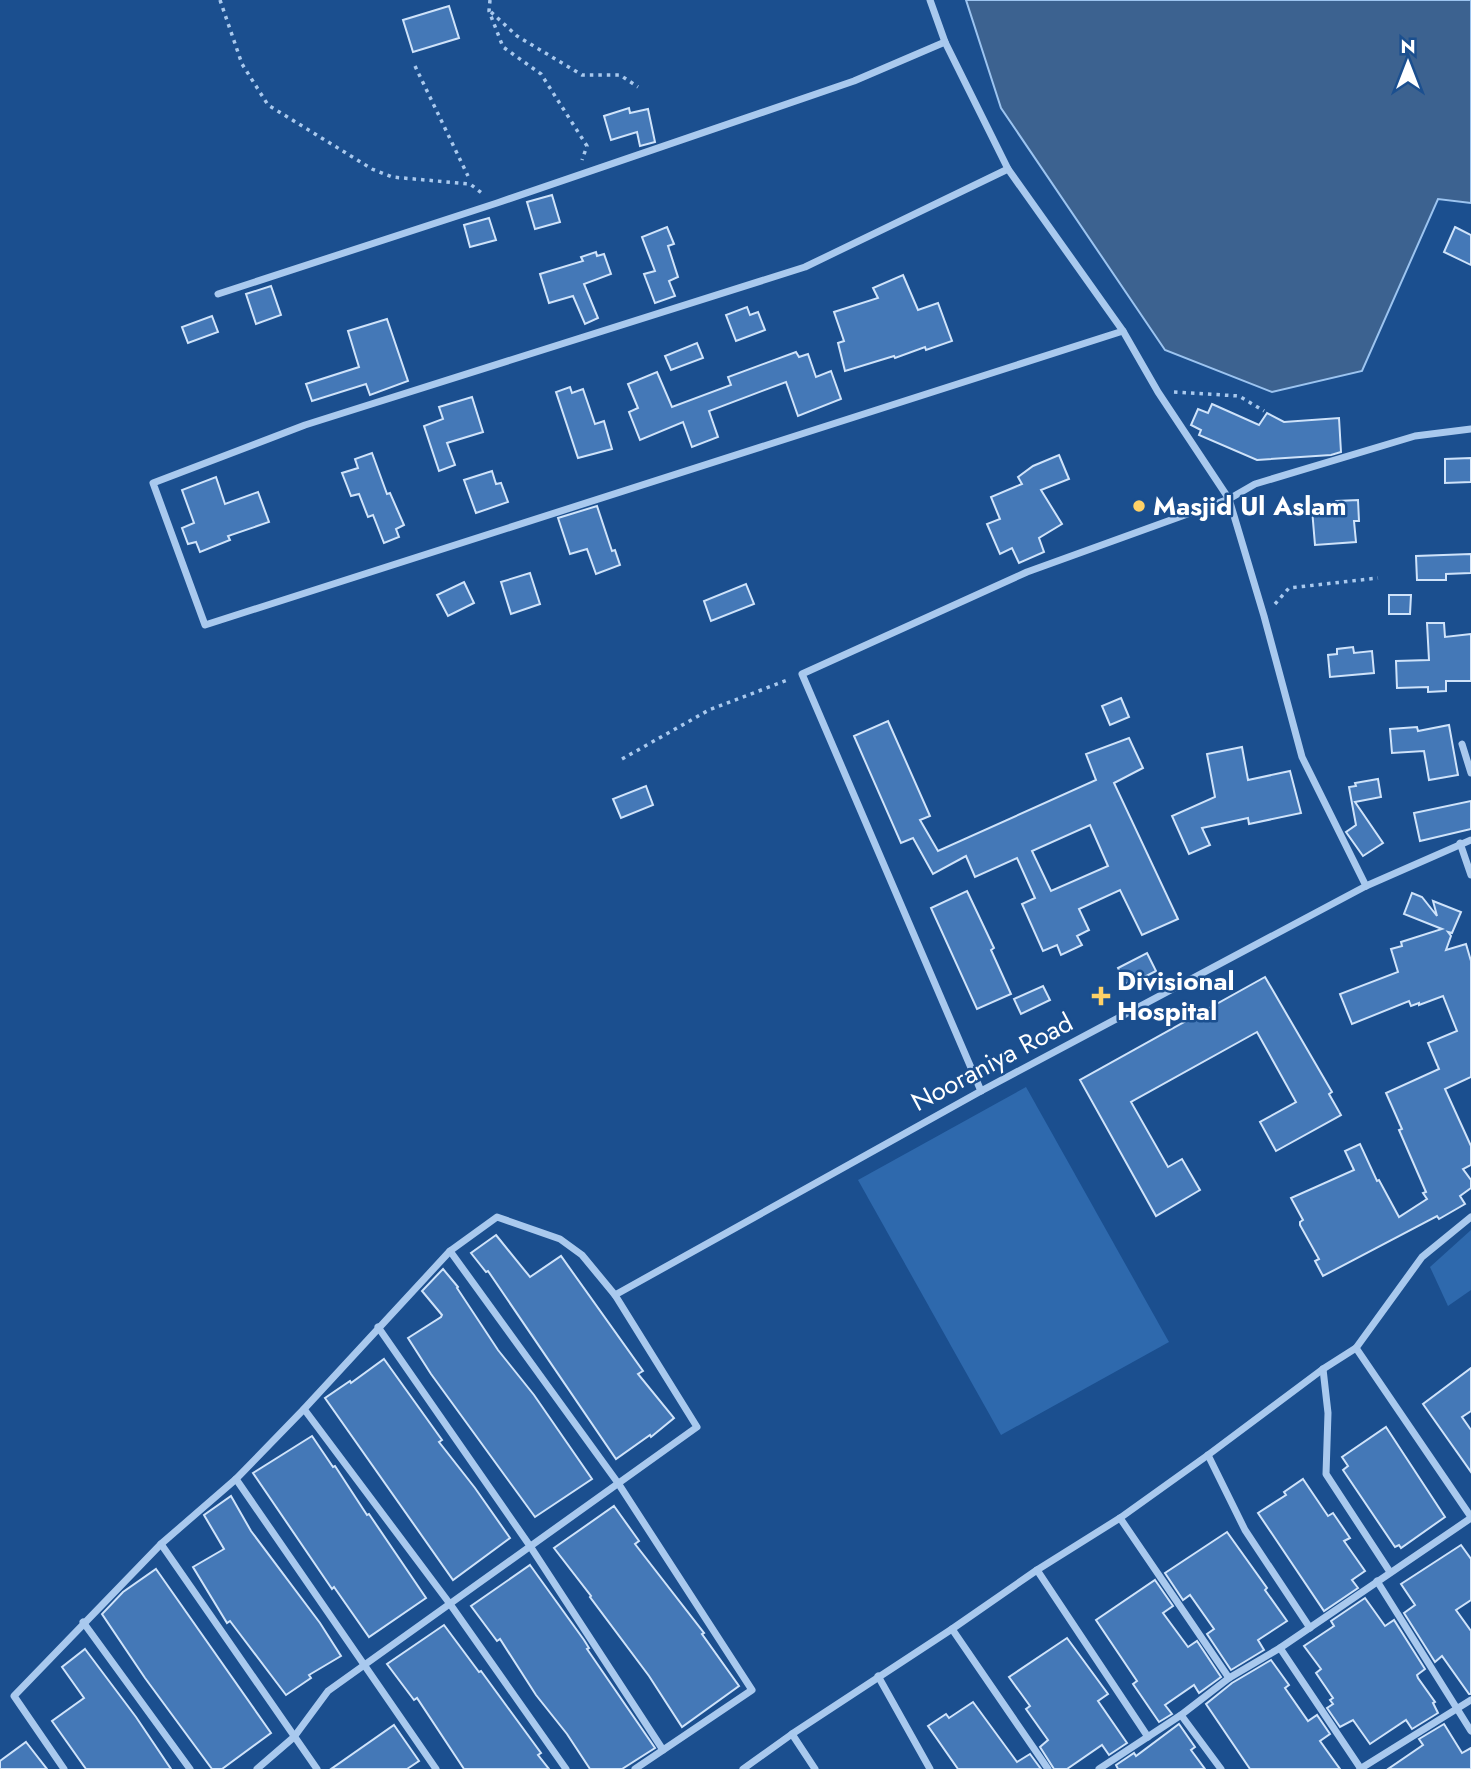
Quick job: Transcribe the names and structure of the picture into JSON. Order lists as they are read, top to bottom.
{
  "streets": {
    "street": ["Nooraniya Road"]
  },
  "places": {
    "other": ["Masjid Ul Aslam"],
    "health": ["Divisional Hospital"]
  },
  "north": "top"
}
